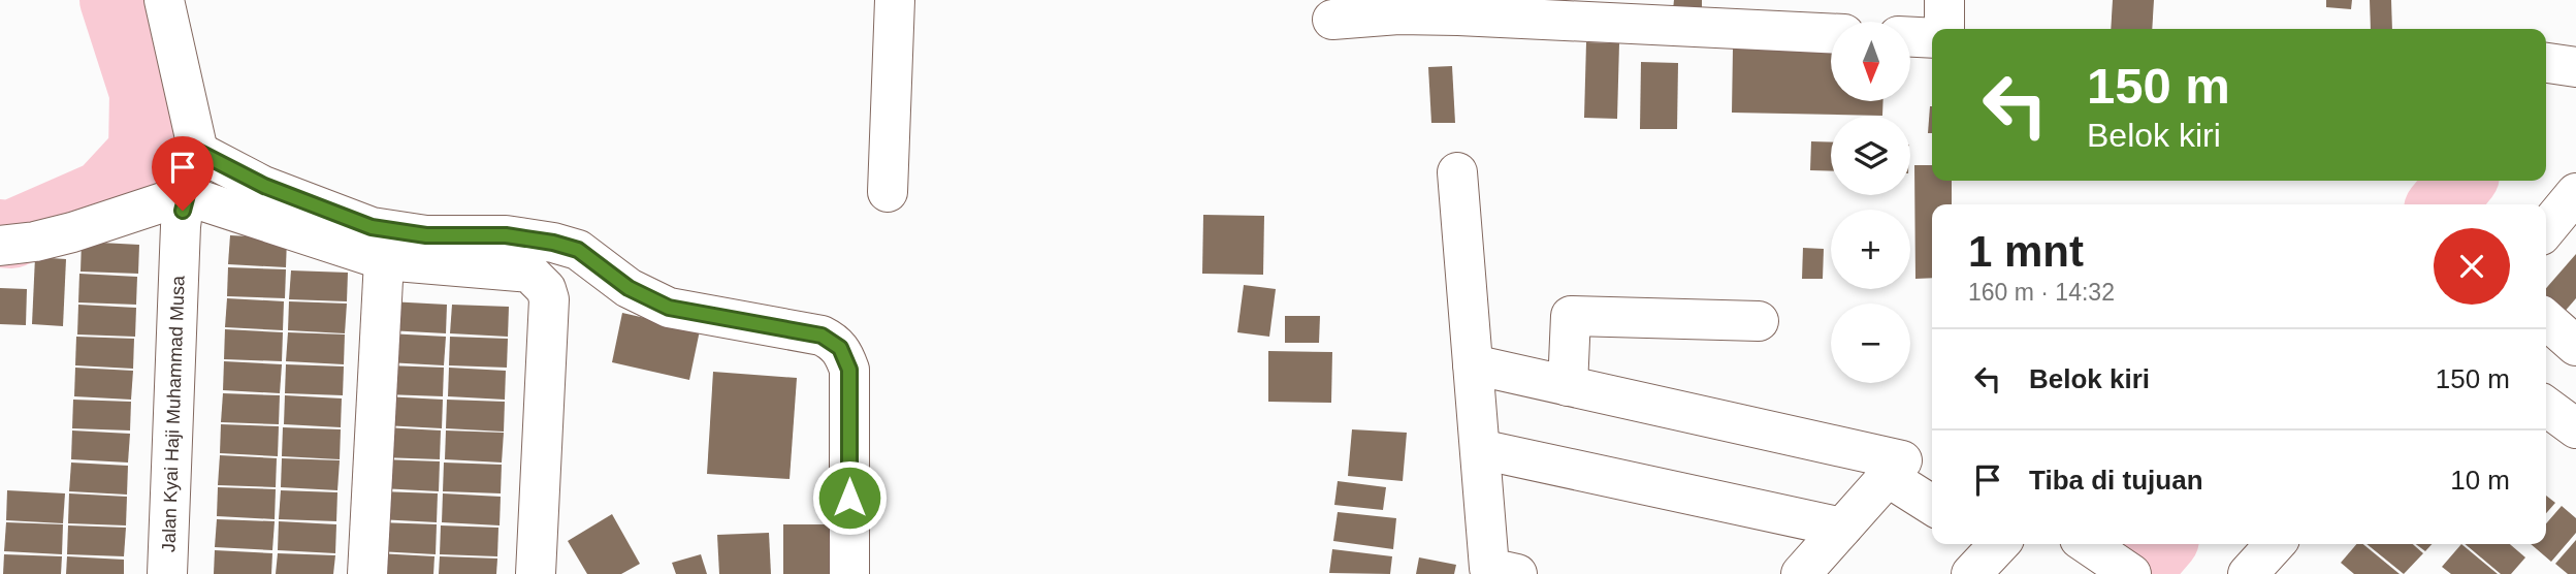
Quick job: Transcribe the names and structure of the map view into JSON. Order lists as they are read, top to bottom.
{
  "streets": {
    "street": ["Jalan Kyai Haji Muhammad Musa"]
  },
  "north": "bottom",
  "page": {
    "map_buttons": ["+", "−"],
    "turn": ["150 m", "Belok kiri"],
    "heading": ["1 mnt", "160 m · 14:32"],
    "list": [
      {
        "name": "Belok kiri",
        "value": "150 m"
      },
      {
        "name": "Tiba di tujuan",
        "value": "10 m"
      }
    ]
  }
}
